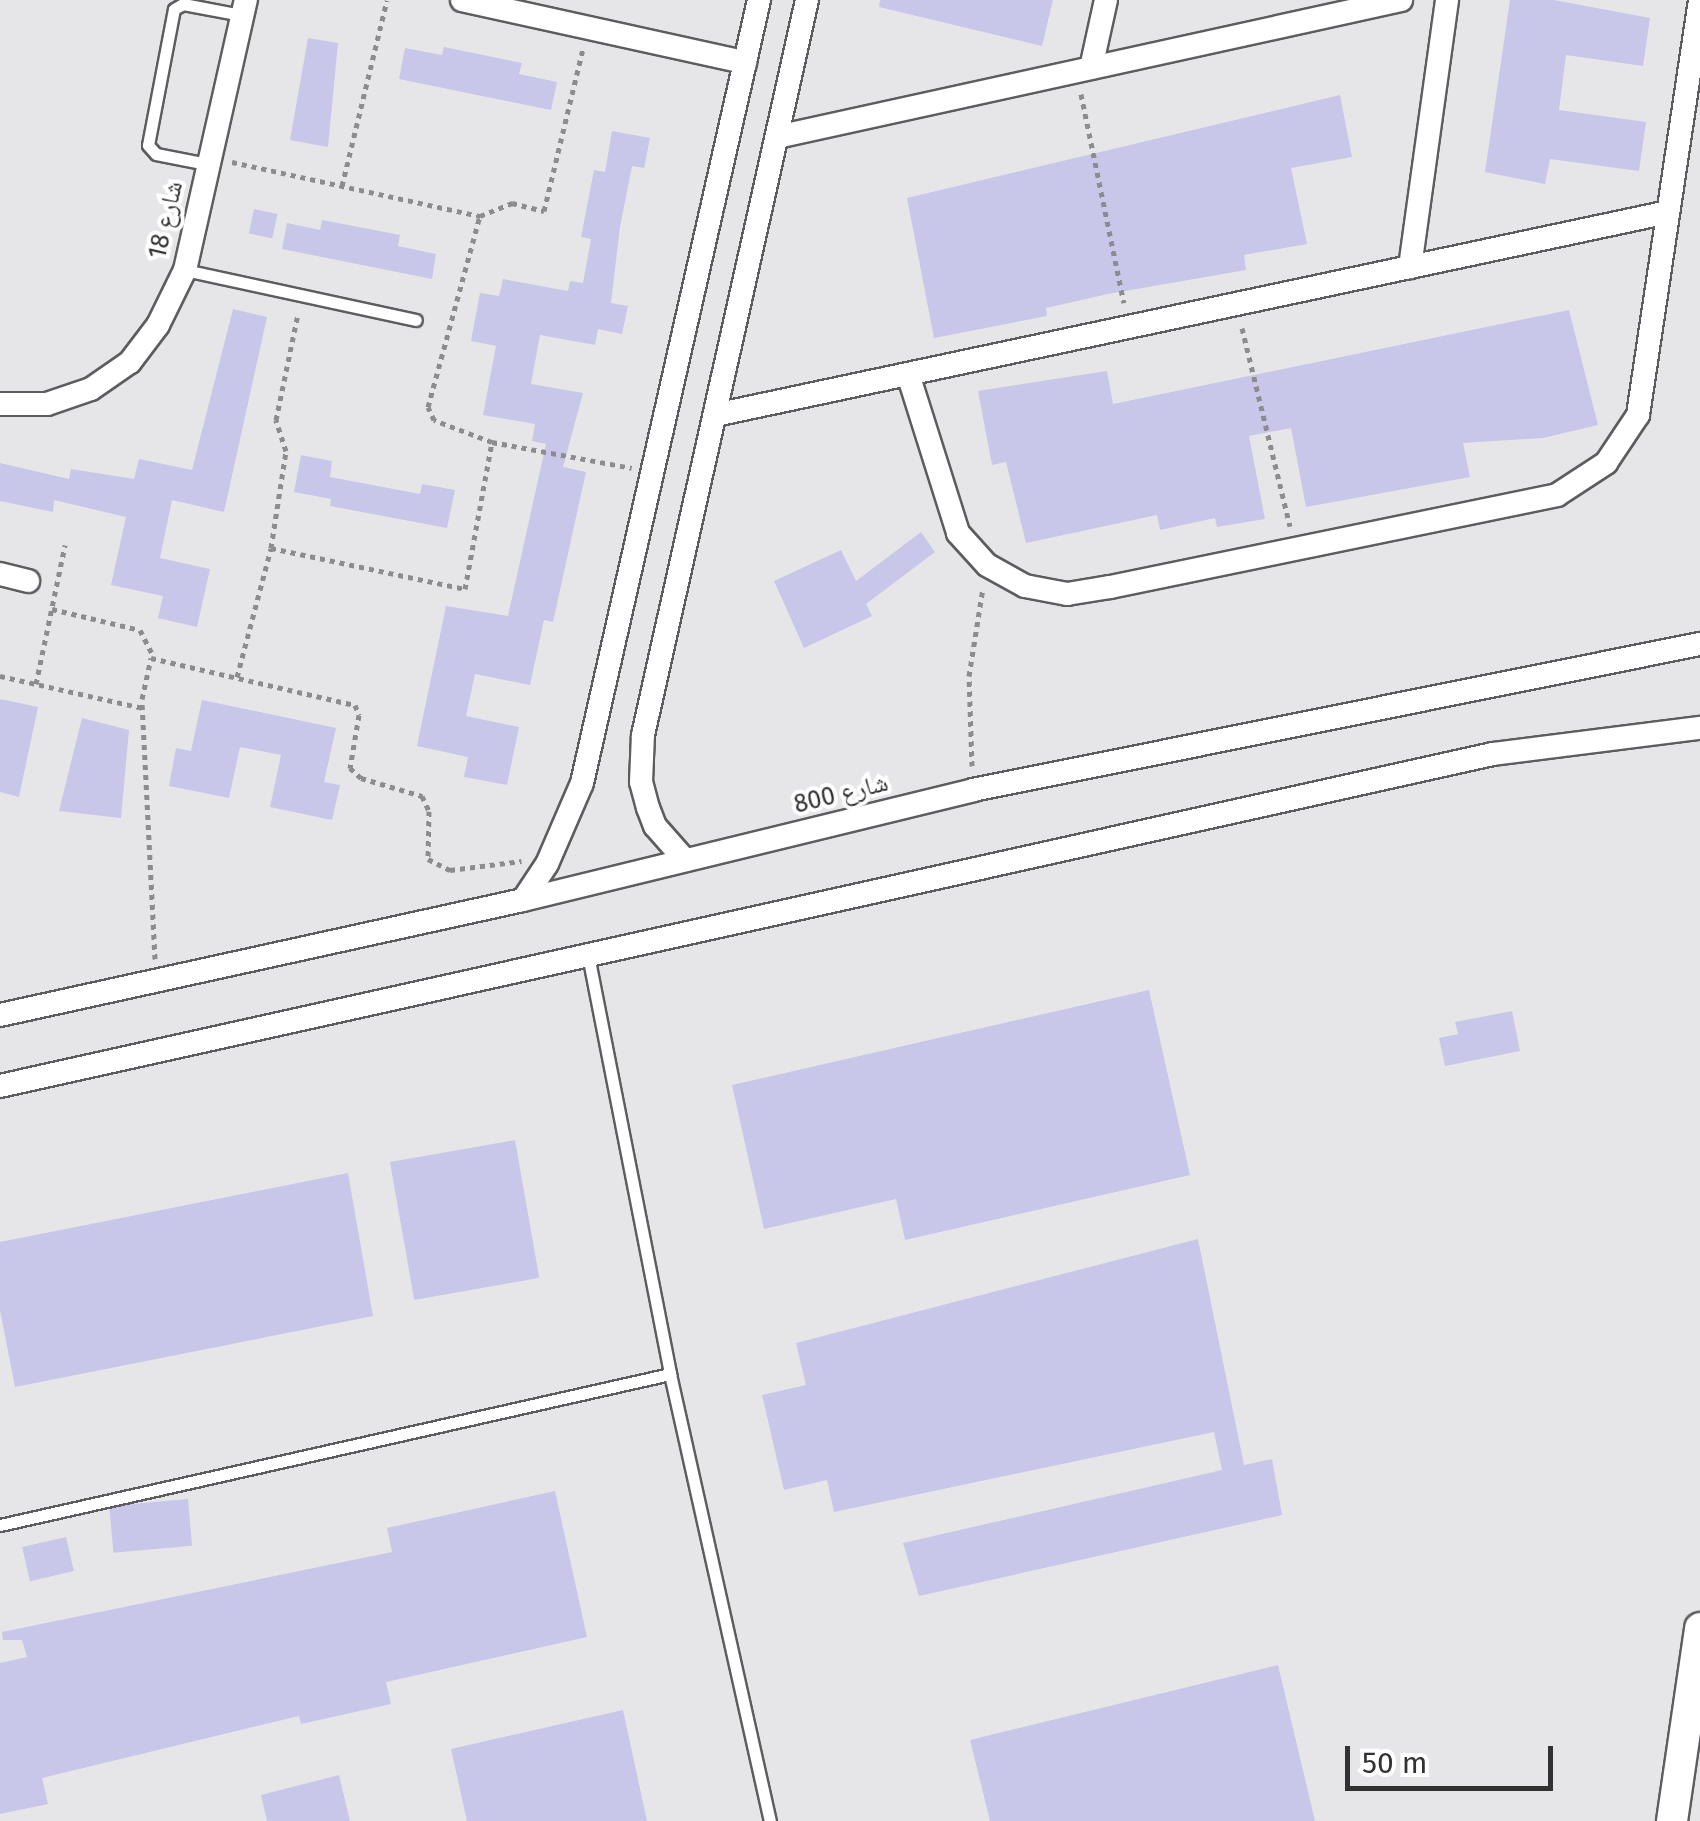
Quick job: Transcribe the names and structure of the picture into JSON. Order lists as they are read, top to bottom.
{
  "streets": {
    "street": ["شارع 18", "شارع 800"]
  },
  "scale_bar": "50 m"
}
